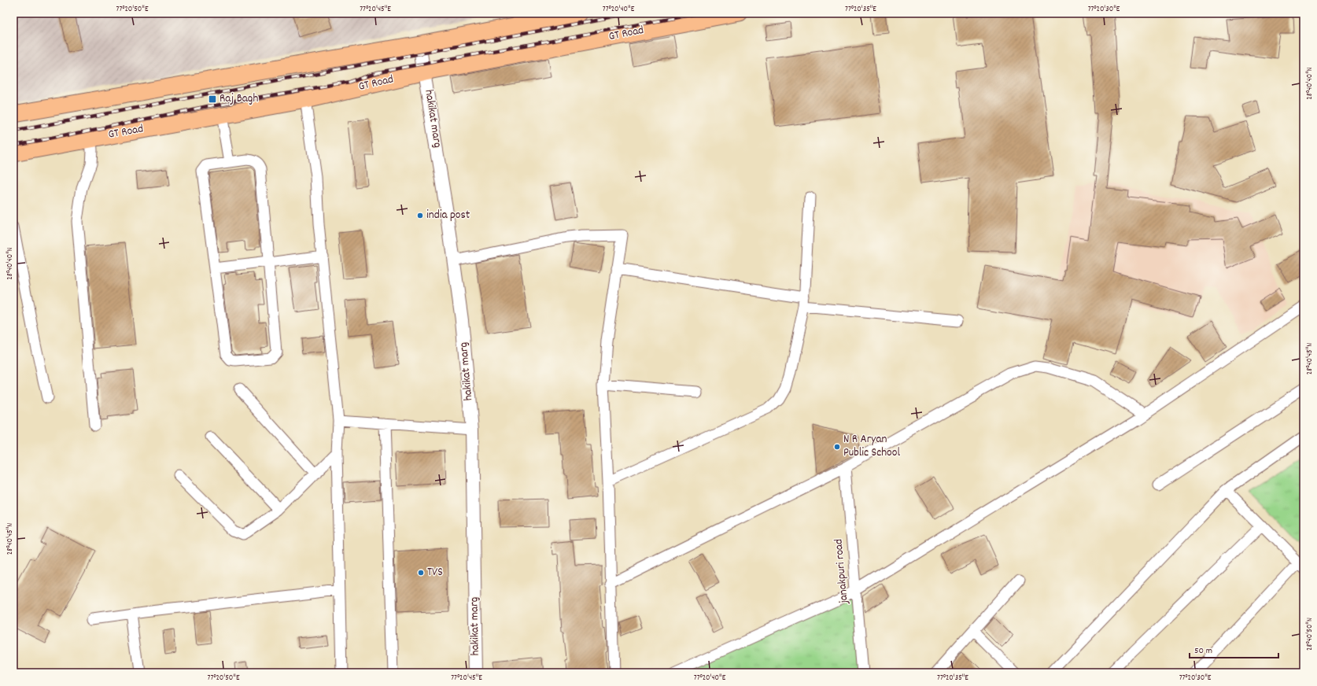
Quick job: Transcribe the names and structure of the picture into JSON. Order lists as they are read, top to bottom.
{
  "streets": {
    "highway": ["GT Road"],
    "street": ["hakikat marg", "janakpuri road"]
  },
  "crossings": [
    ["GT Road", "hakikat marg"]
  ],
  "places": {
    "transit": ["Raj Bagh"],
    "other": ["india post", "N R Aryan Public School", "TVS"]
  },
  "scale_bar": "50 m",
  "coordinates": [
    "77°20'50\"E",
    "77°20'45\"E",
    "77°20'40\"E",
    "77°20'35\"E",
    "77°20'30\"E",
    "28°40'40\"N",
    "28°40'45\"N",
    "28°40'50\"N"
  ]
}
